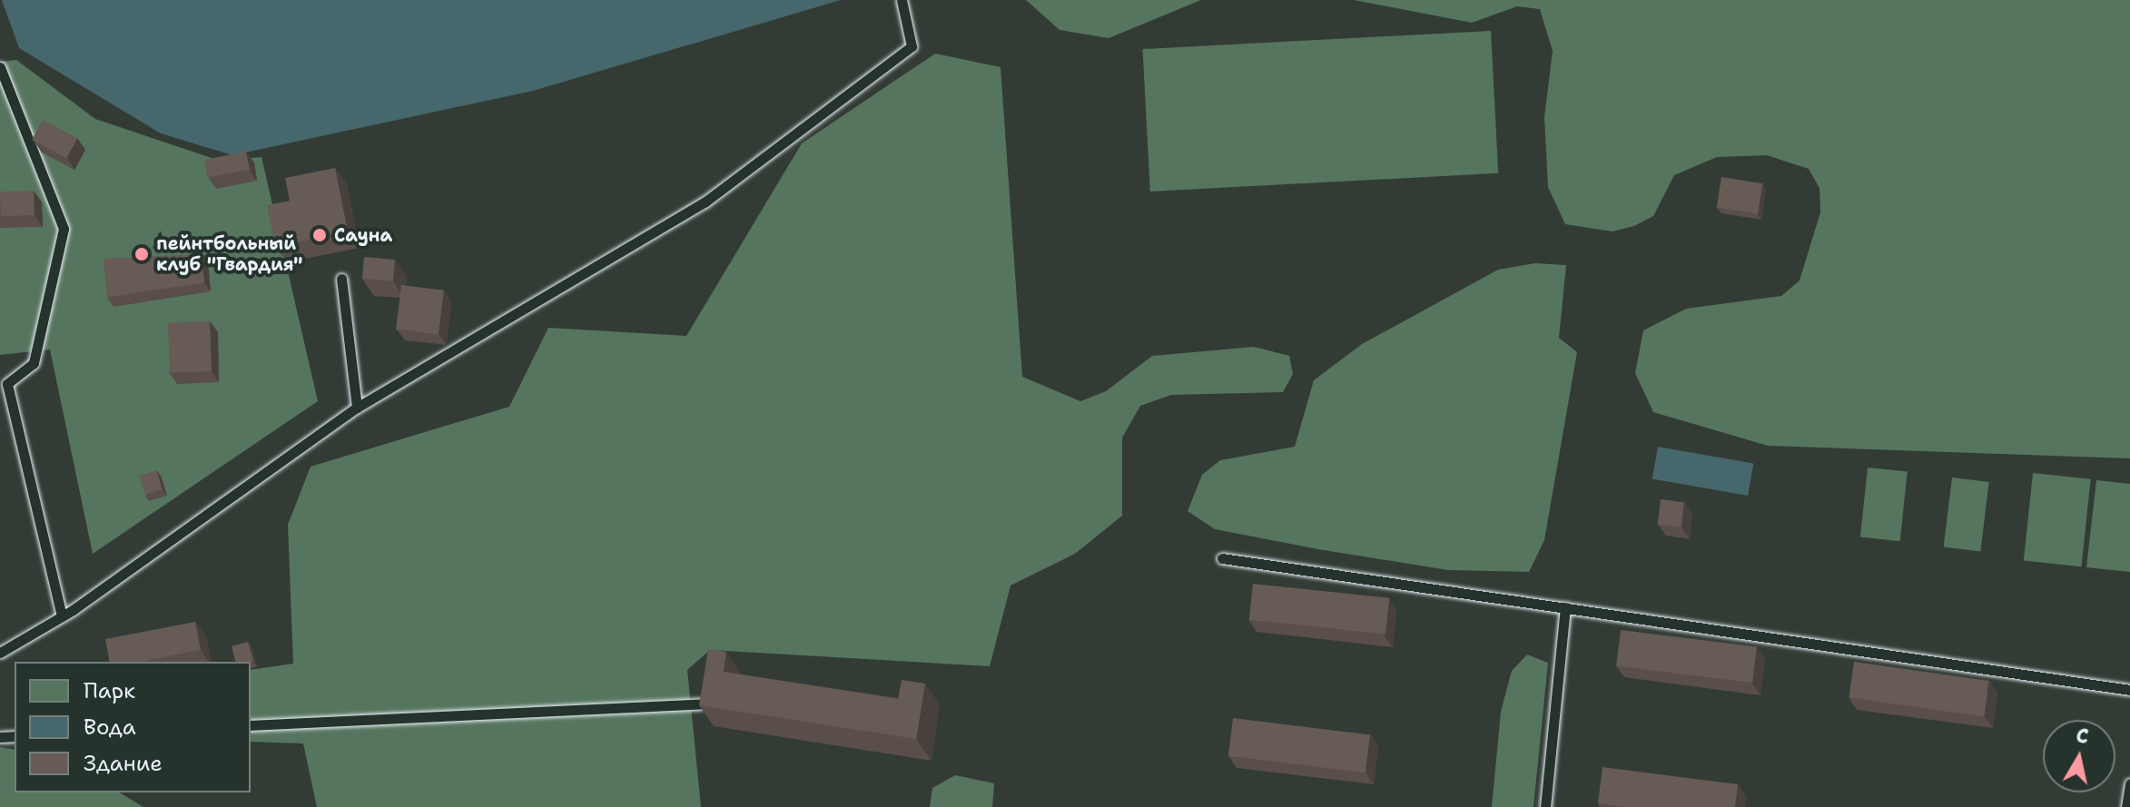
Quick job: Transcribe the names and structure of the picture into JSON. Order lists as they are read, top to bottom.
{
  "places": ["Сауна", "пейнтбольный клуб \"Гвардия\""],
  "legend": ["Парк", "Вода", "Здание"],
  "north": "top"
}
